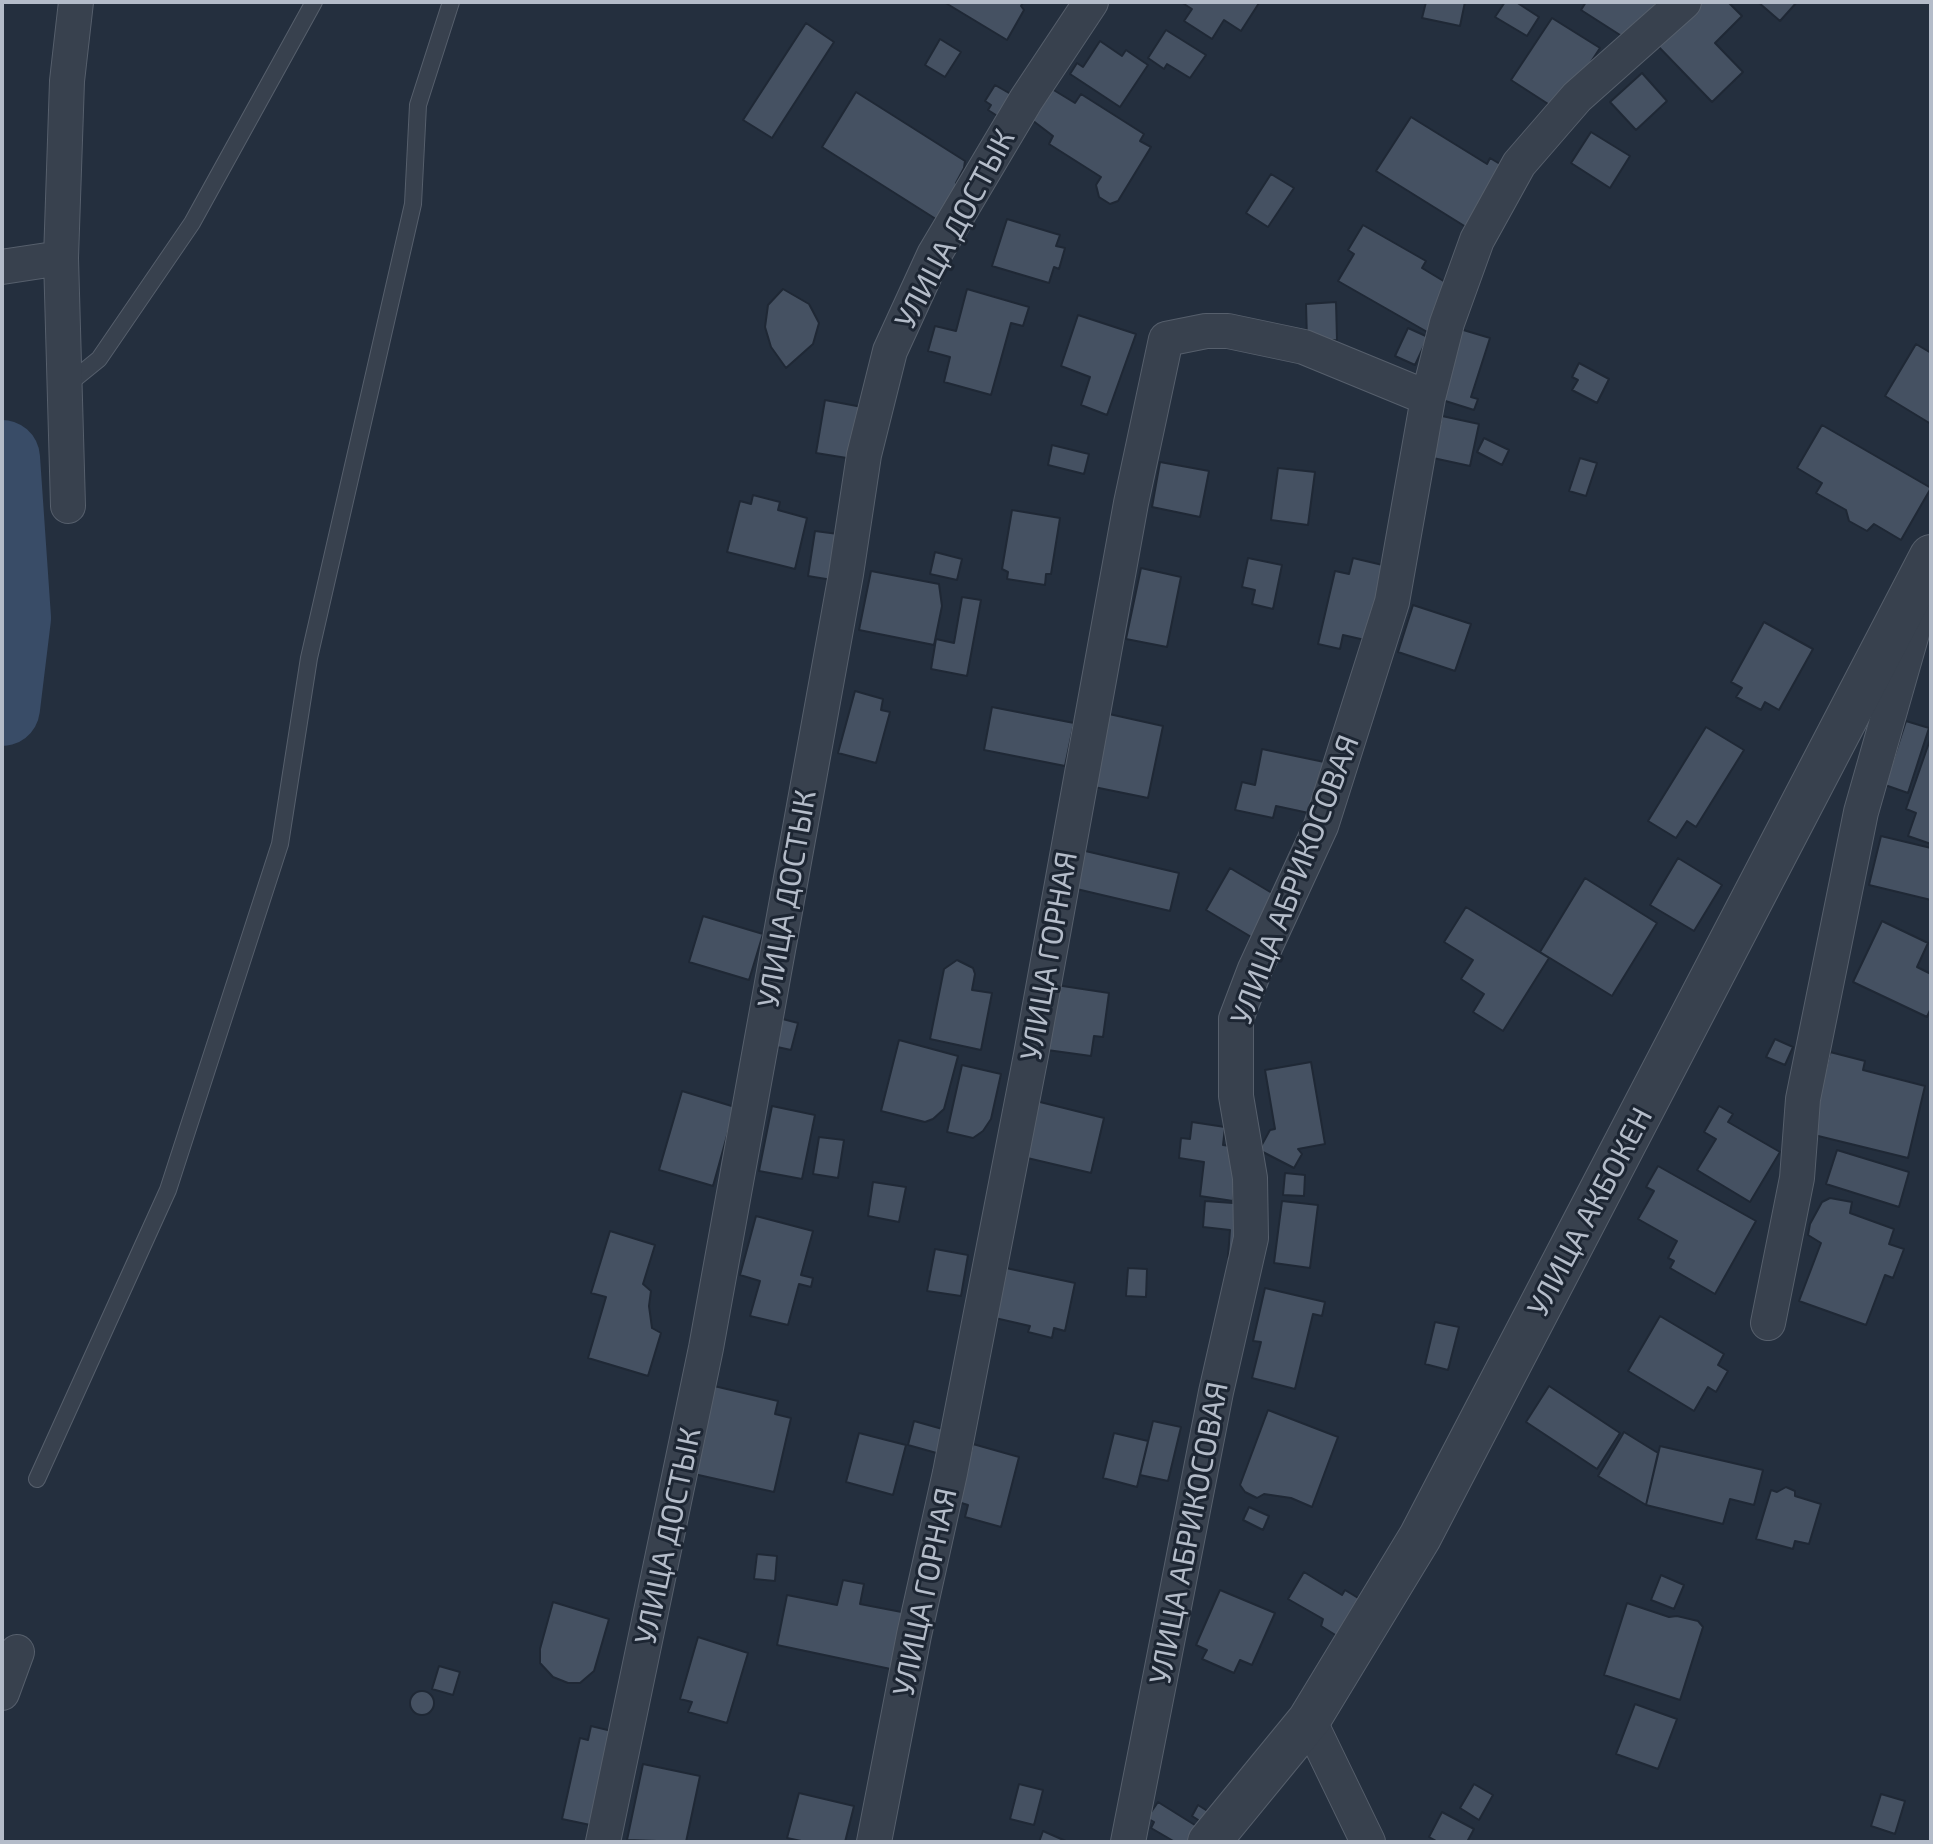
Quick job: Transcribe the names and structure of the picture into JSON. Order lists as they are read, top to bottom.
{
  "streets": {
    "street": [
      "УЛИЦА ДОСТЫК",
      "УЛИЦА АБРИКОСОВАЯ",
      "УЛИЦА ГОРНАЯ",
      "УЛИЦА АКБОКЕН"
    ]
  },
  "crossings": [
    ["УЛИЦА АБРИКОСОВАЯ", "УЛИЦА ГОРНАЯ"]
  ]
}
